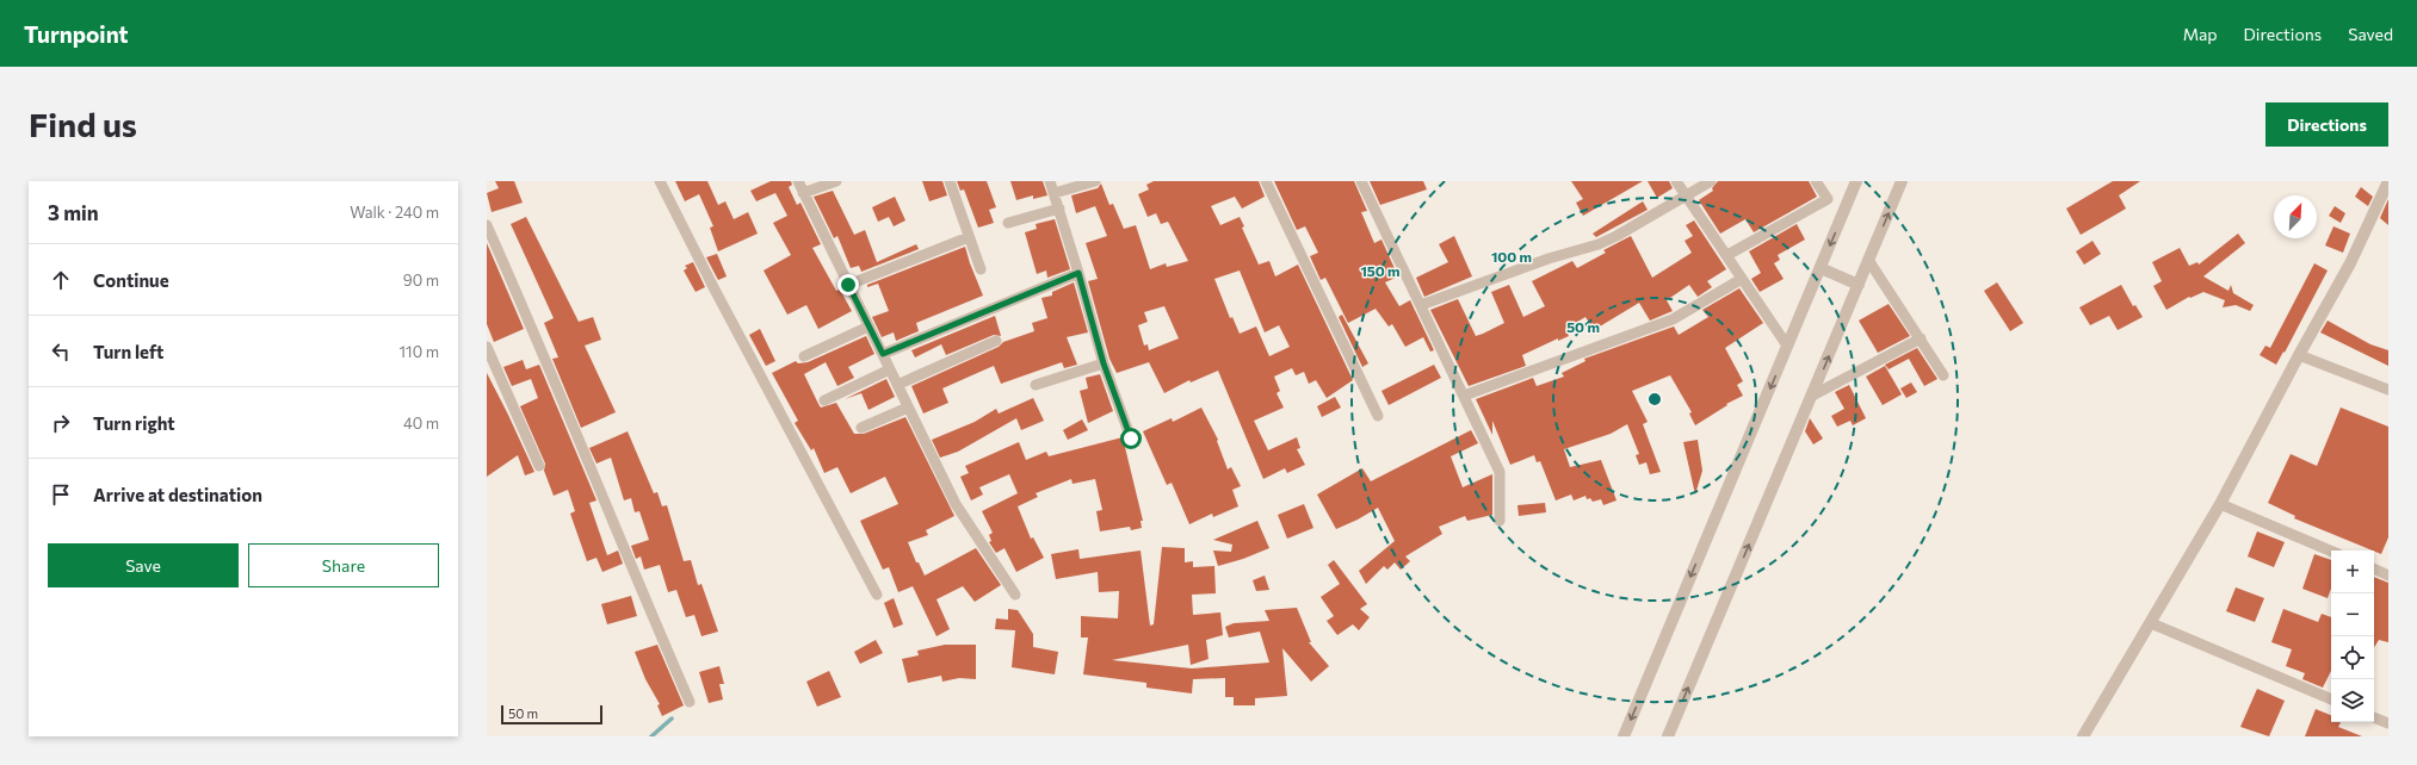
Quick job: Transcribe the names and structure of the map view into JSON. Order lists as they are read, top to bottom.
{
  "scale_bar": "50 m",
  "north": "top right",
  "page": {
    "header": "Turnpoint",
    "nav": ["Map", "Directions", "Saved"],
    "buttons": [
      "Directions",
      ["Save", "Share"]
    ],
    "title": "Find us",
    "heading": ["3 min", "Walk · 240 m"],
    "list": [
      ["Continue", "90 m"],
      ["Turn left", "110 m"],
      ["Turn right", "40 m"],
      "Arrive at destination"
    ],
    "map_buttons": ["+", "−"],
    "scale": "50 m"
  },
  "rings": ["100 m", "150 m", "50 m"]
}
